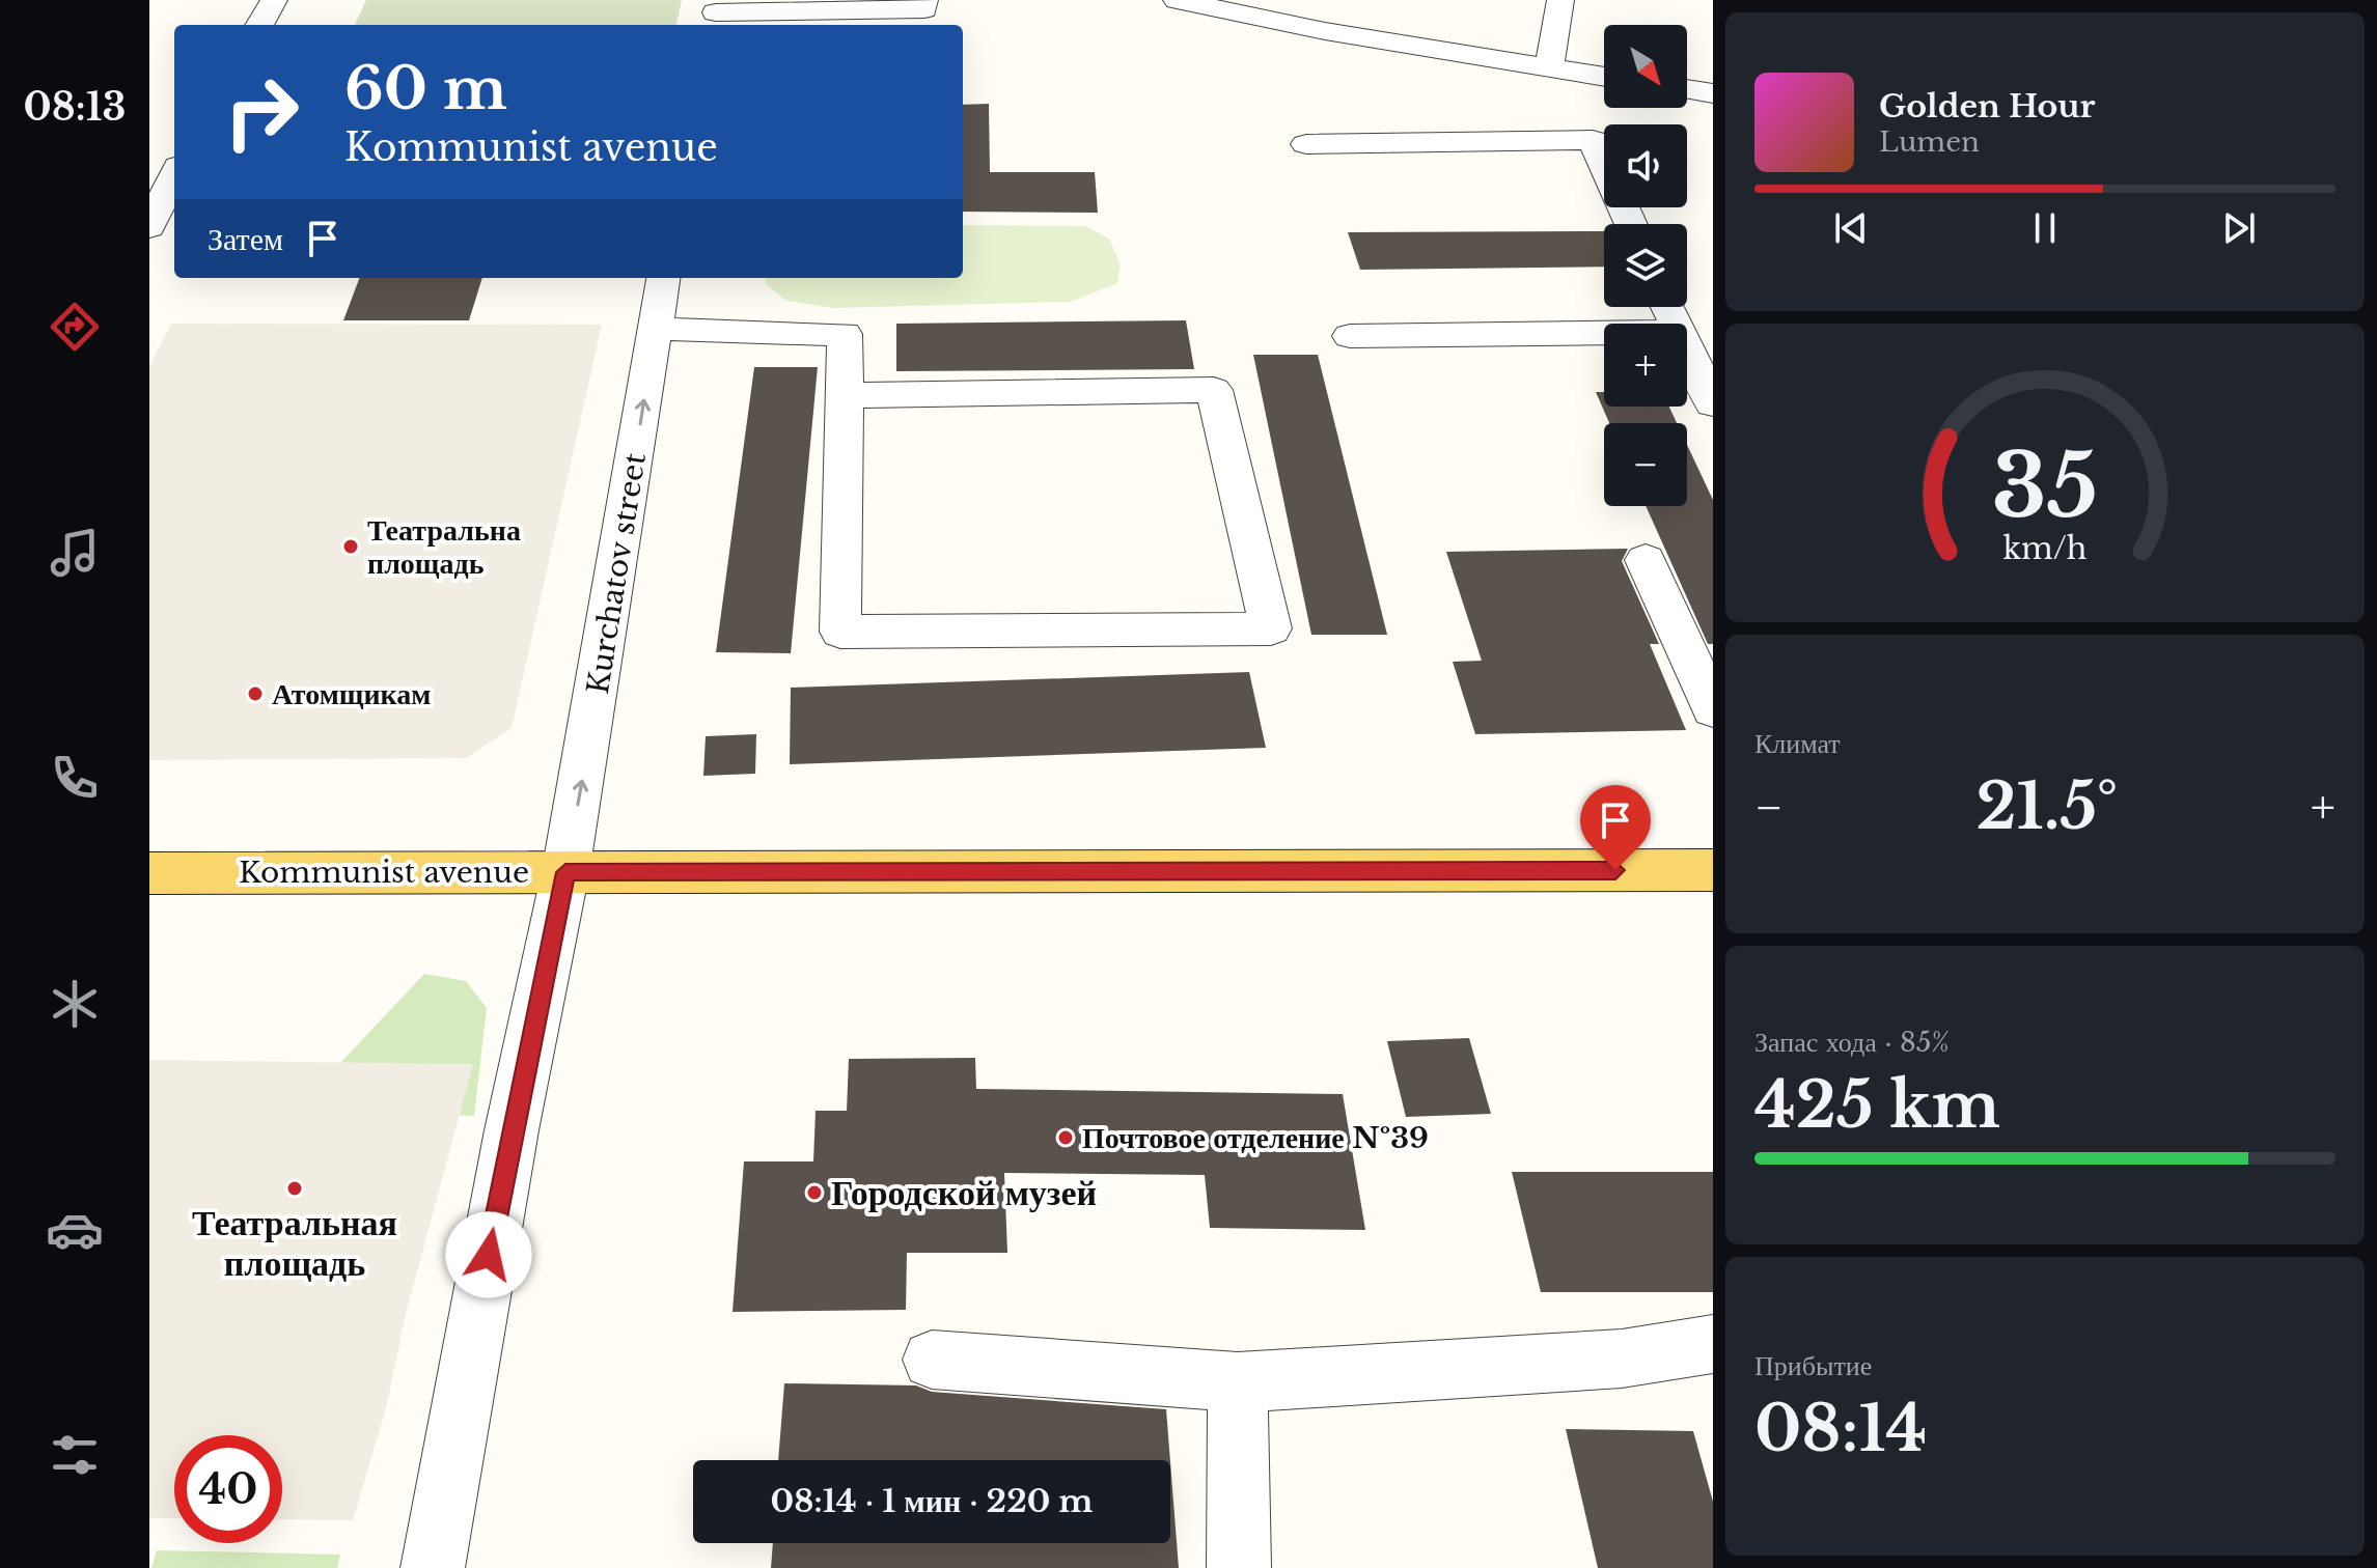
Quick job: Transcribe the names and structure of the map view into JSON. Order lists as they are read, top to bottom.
{
  "streets": {
    "main road": ["Kommunist avenue"],
    "street": ["Kurchatov street"]
  },
  "crossings": [
    ["Kurchatov street", "Kommunist avenue"]
  ],
  "one_way": ["Kurchatov street"],
  "places": [
    "Театральна площадь",
    "Атомщикам",
    "Почтовое отделение №39",
    "Театральная площадь",
    "Городской музей"
  ],
  "north": "bottom right",
  "page": {
    "tabs": "08:13",
    "map_buttons": ["+", "−"],
    "turn": ["60 m", "Kommunist avenue"],
    "song": ["Golden Hour", "Lumen"],
    "then": "Затем",
    "tile": [
      "Климат",
      ["Запас хода · 85%", "425 km"],
      ["Прибытие", "08:14"]
    ],
    "heat": ["−", "21.5°", "+"],
    "limit": "40",
    "trip": "08:14 · 1 мин · 220 m",
    "gauge": ["35", "km/h"]
  }
}
